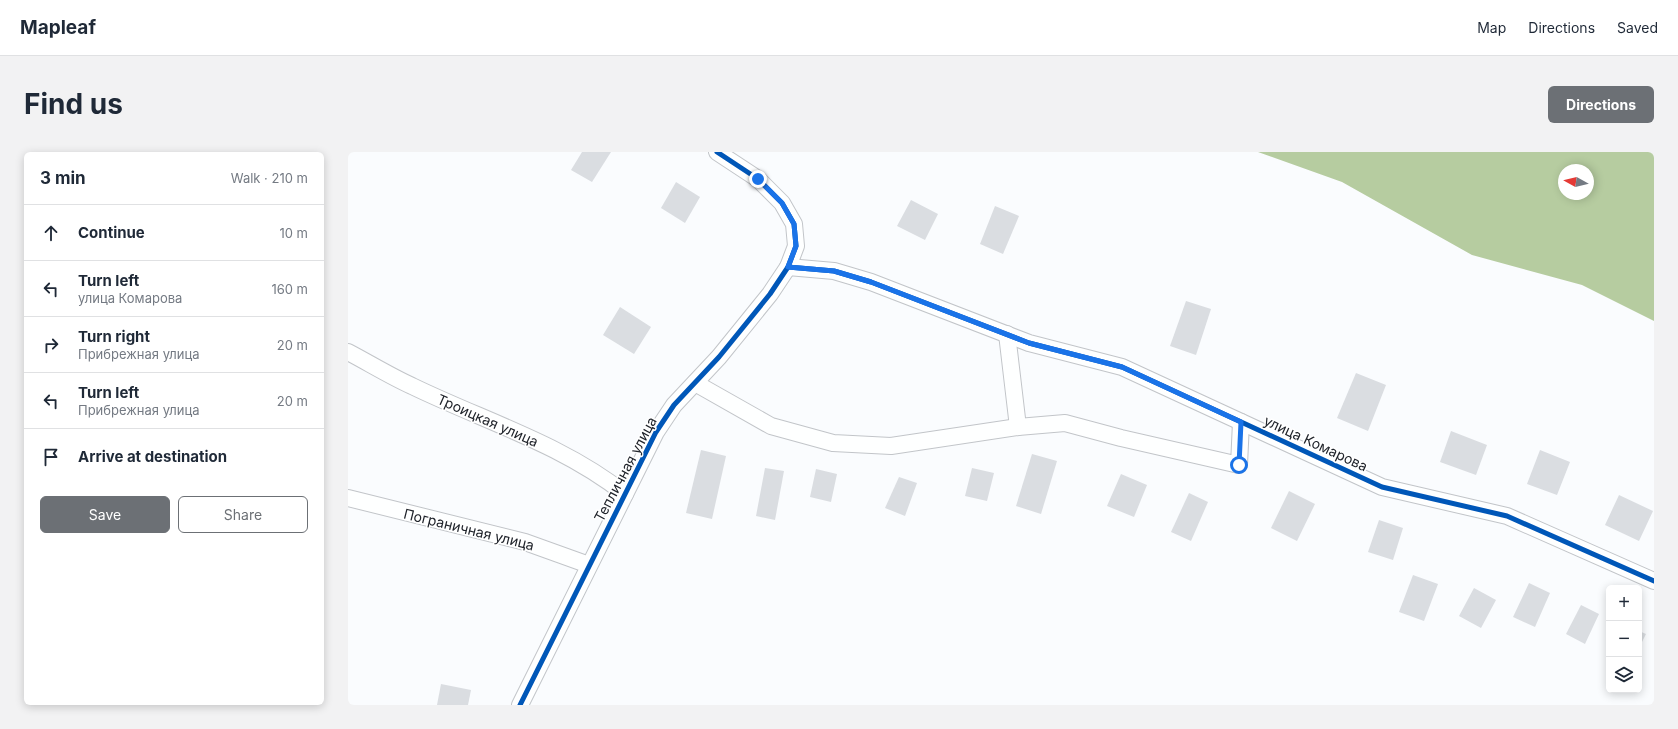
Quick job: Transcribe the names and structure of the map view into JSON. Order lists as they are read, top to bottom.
{
  "streets": {
    "street": [
      "Троицкая улица",
      "улица Комарова",
      "Тепличная улица",
      "Пограничная улица"
    ]
  },
  "crossings": [
    ["Троицкая улица", "Тепличная улица"],
    ["улица Комарова", "Тепличная улица"],
    ["Тепличная улица", "Пограничная улица"]
  ],
  "north": "left",
  "page": {
    "header": "Mapleaf",
    "nav": ["Map", "Directions", "Saved"],
    "buttons": [
      "Directions",
      ["Save", "Share"]
    ],
    "title": "Find us",
    "heading": ["3 min", "Walk · 210 m"],
    "list": [
      ["Continue", "10 m"],
      ["Turn left", "улица Комарова", "160 m"],
      ["Turn right", "Прибрежная улица", "20 m"],
      ["Turn left", "Прибрежная улица", "20 m"],
      "Arrive at destination"
    ],
    "map_buttons": ["+", "−"]
  }
}
